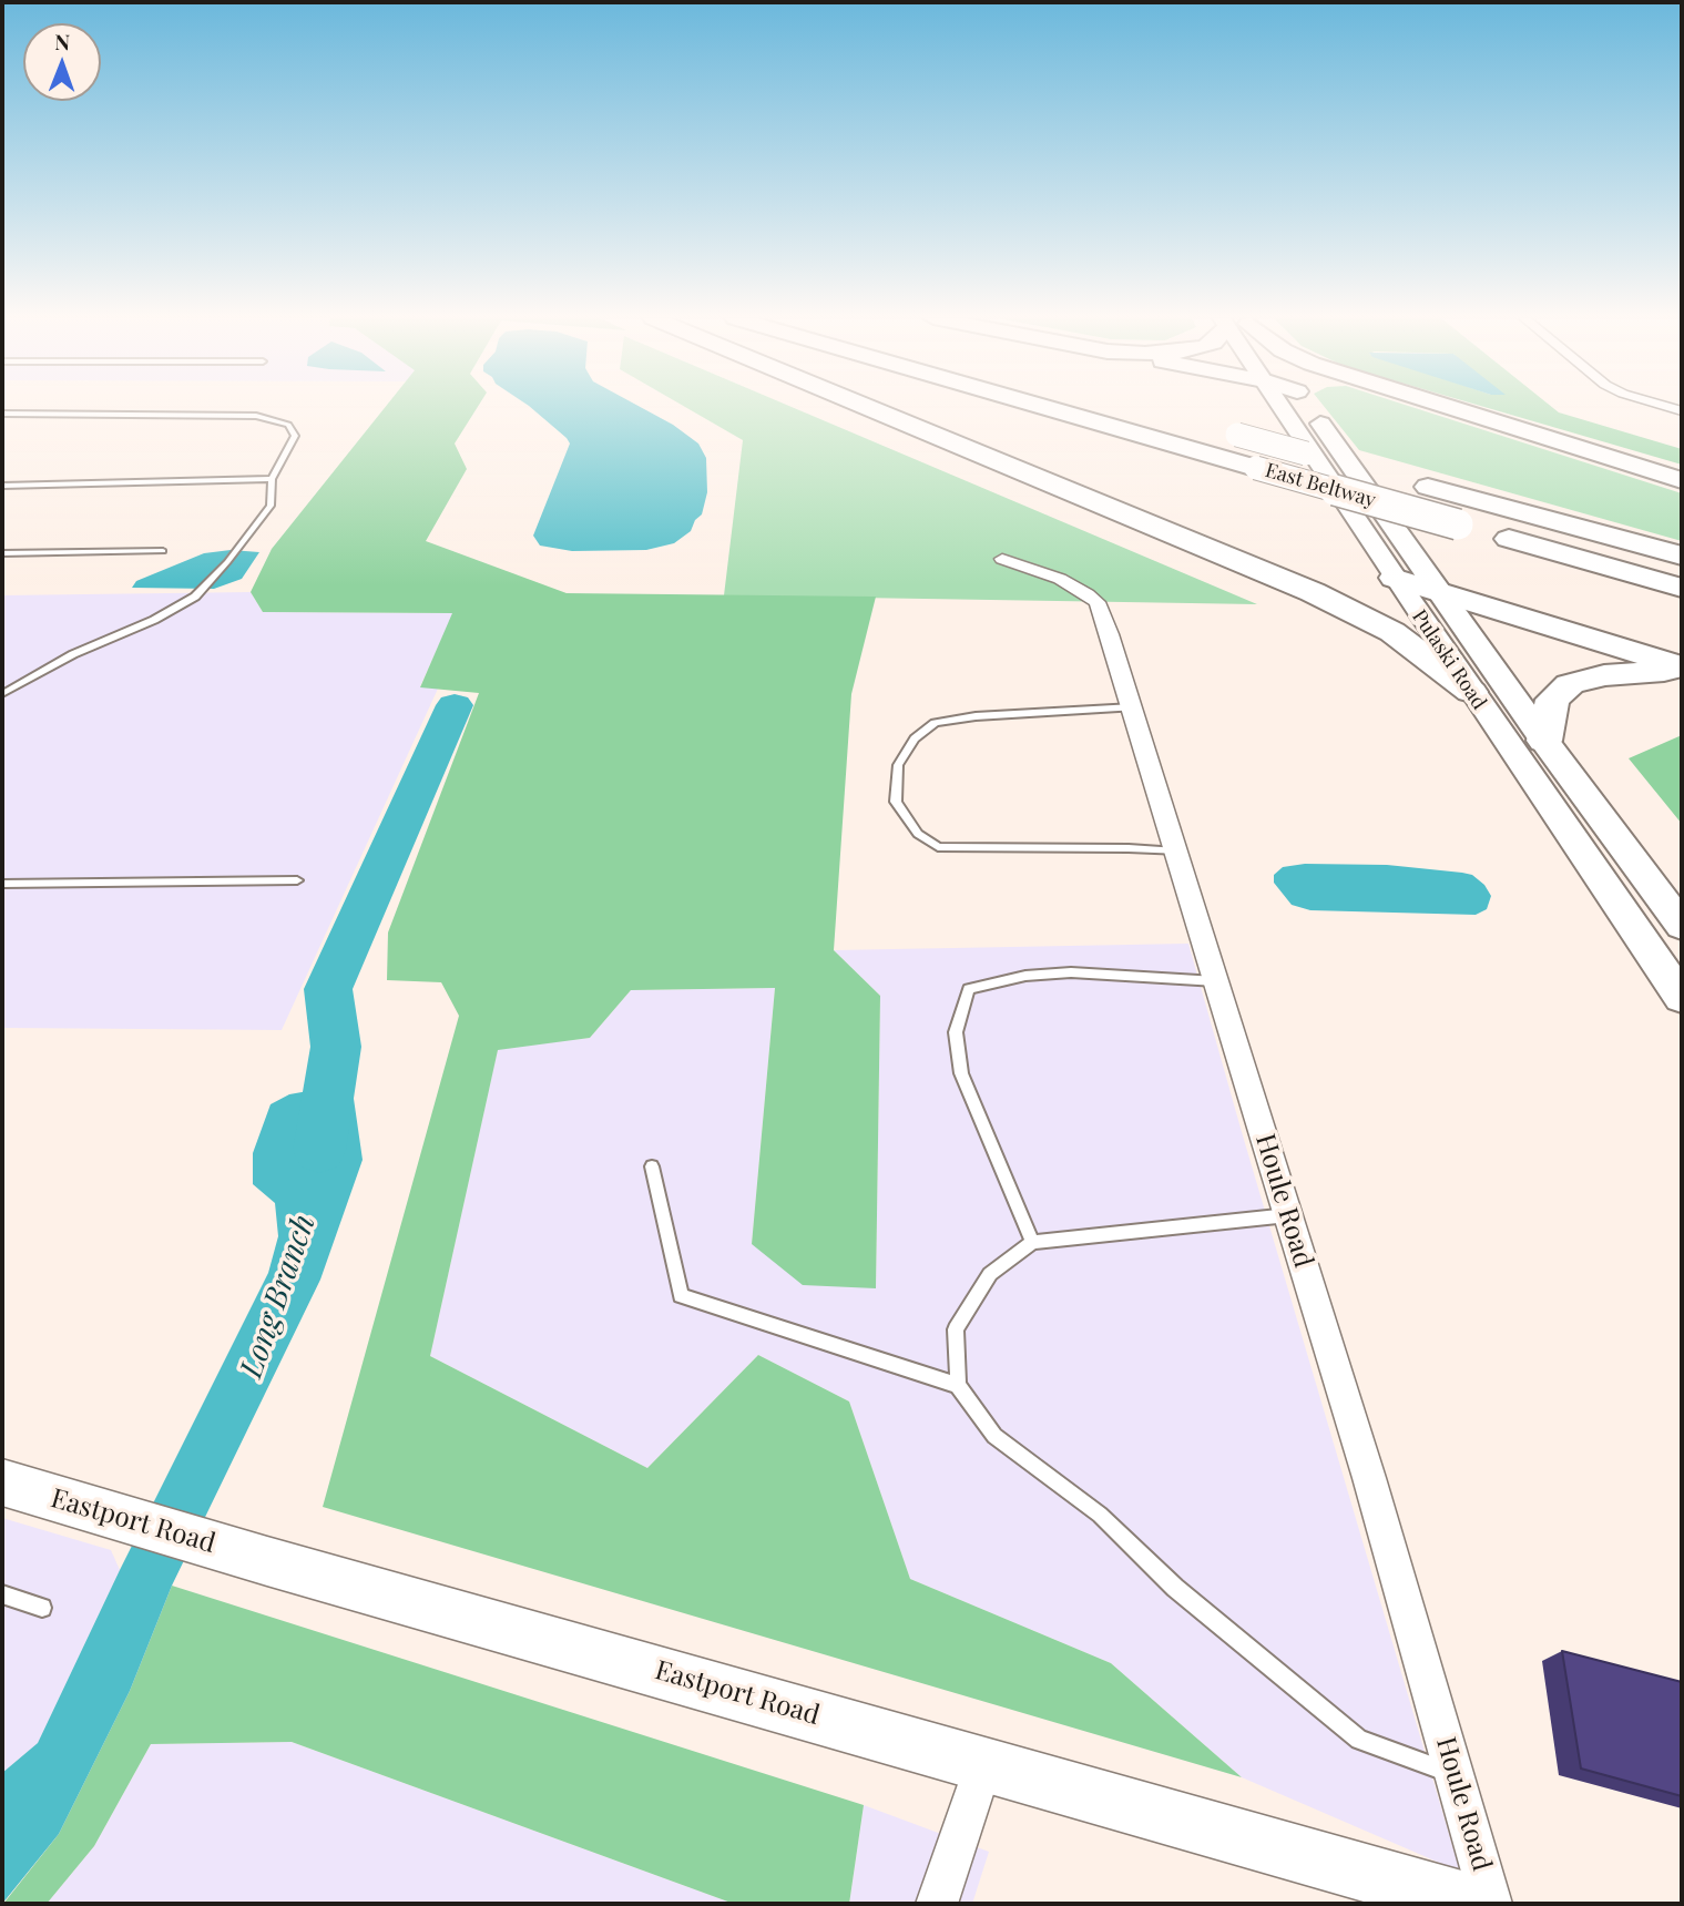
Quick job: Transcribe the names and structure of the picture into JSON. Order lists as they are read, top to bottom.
{
  "streets": {
    "highway": ["East Beltway"],
    "main road": ["Pulaski Road"],
    "street": ["Houle Road", "Eastport Road"]
  },
  "water": ["Long Branch"],
  "north": "top"
}
